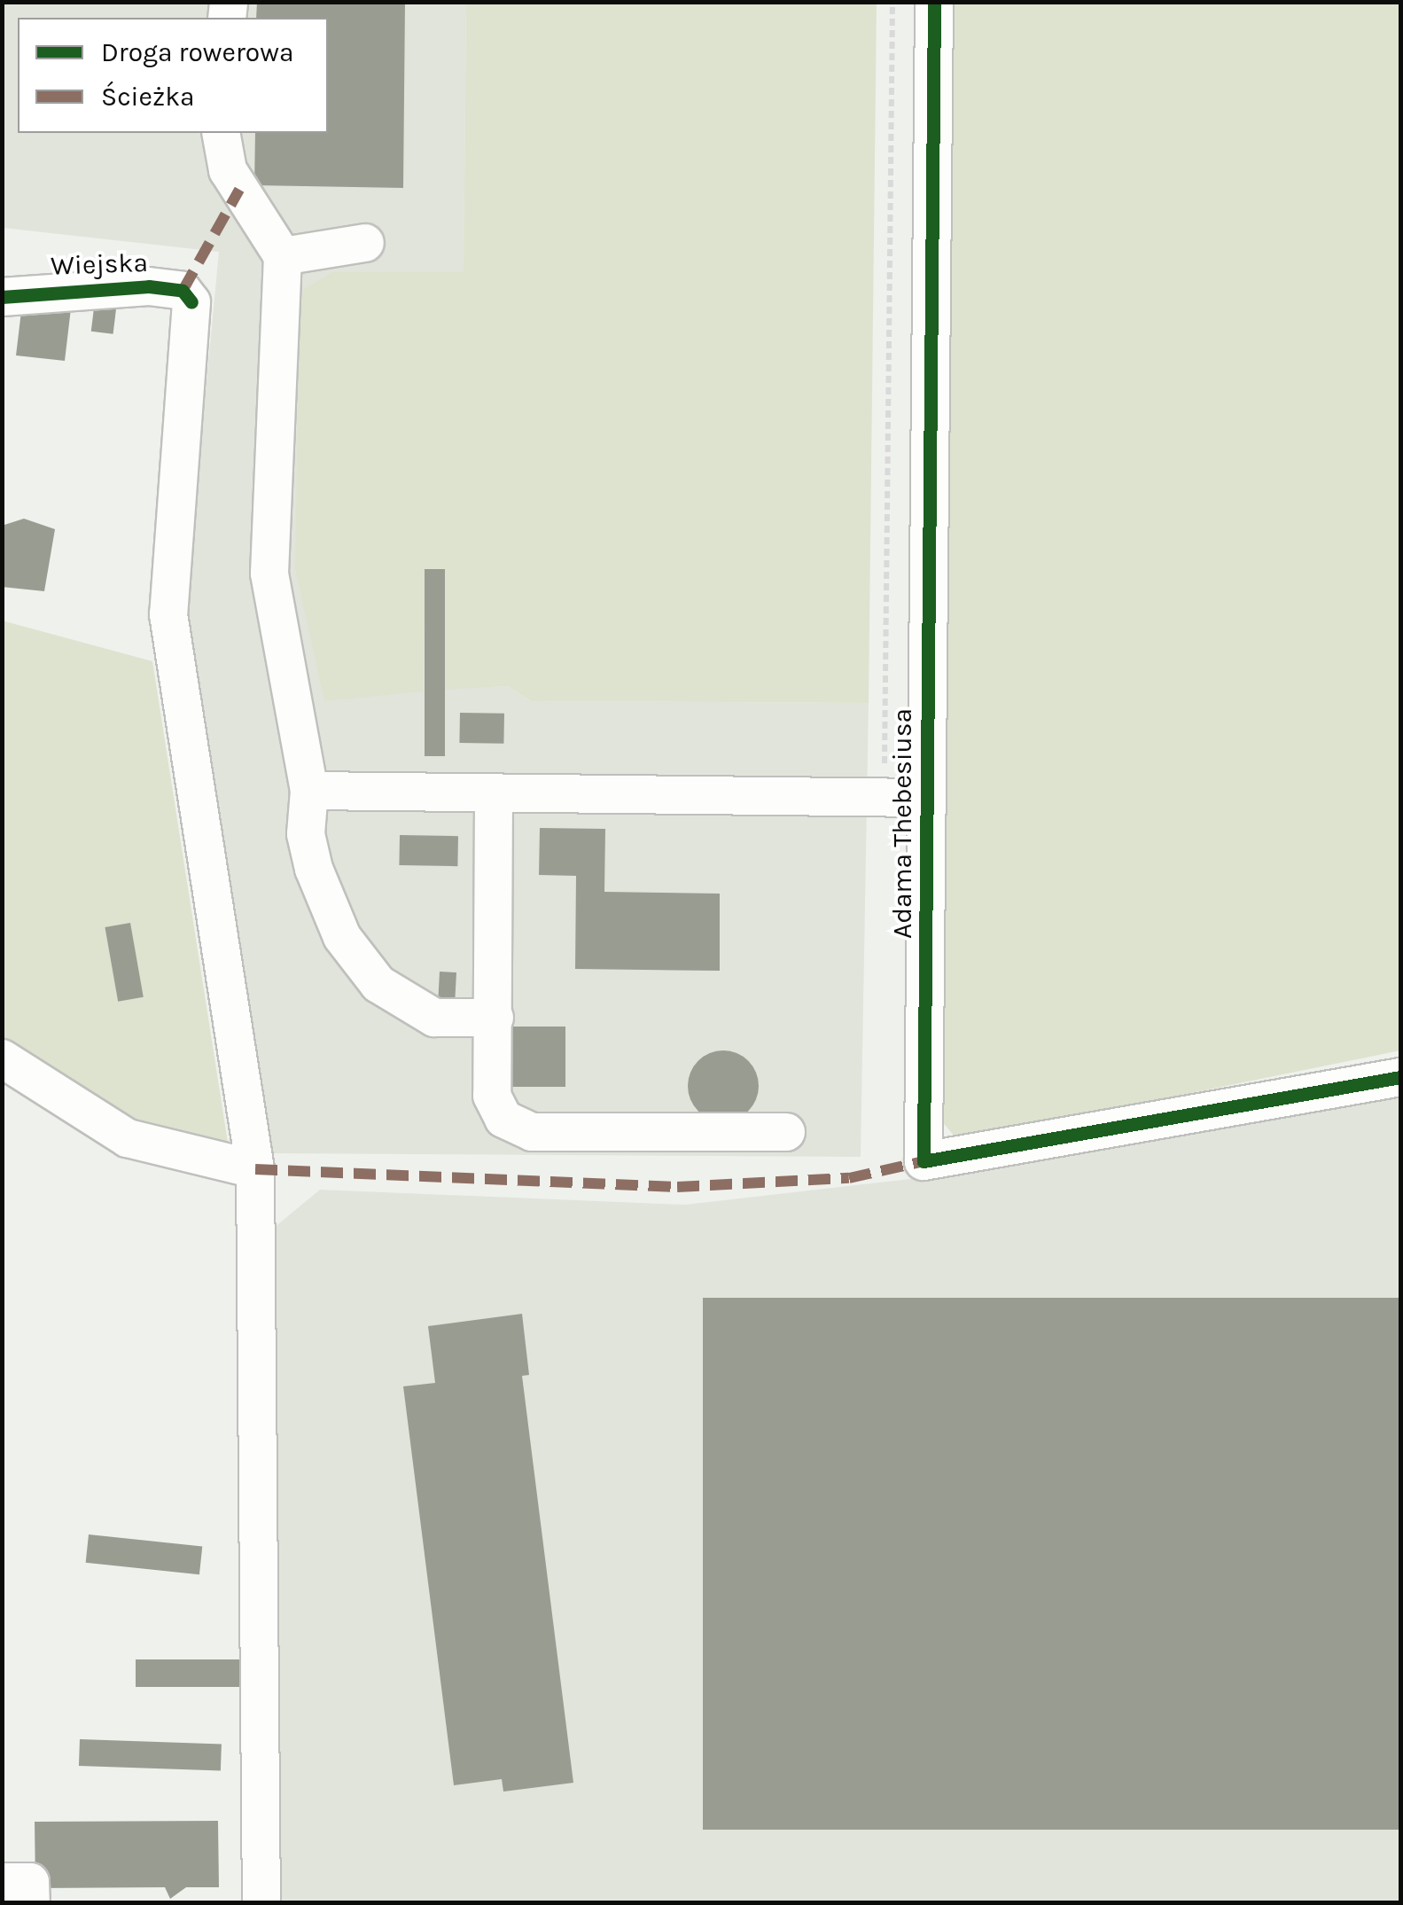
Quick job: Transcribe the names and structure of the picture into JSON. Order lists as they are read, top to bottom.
{
  "streets": {
    "street": ["Wiejska", "Adama Thebesiusa"]
  },
  "legend": ["Droga rowerowa", "Ścieżka"]
}
